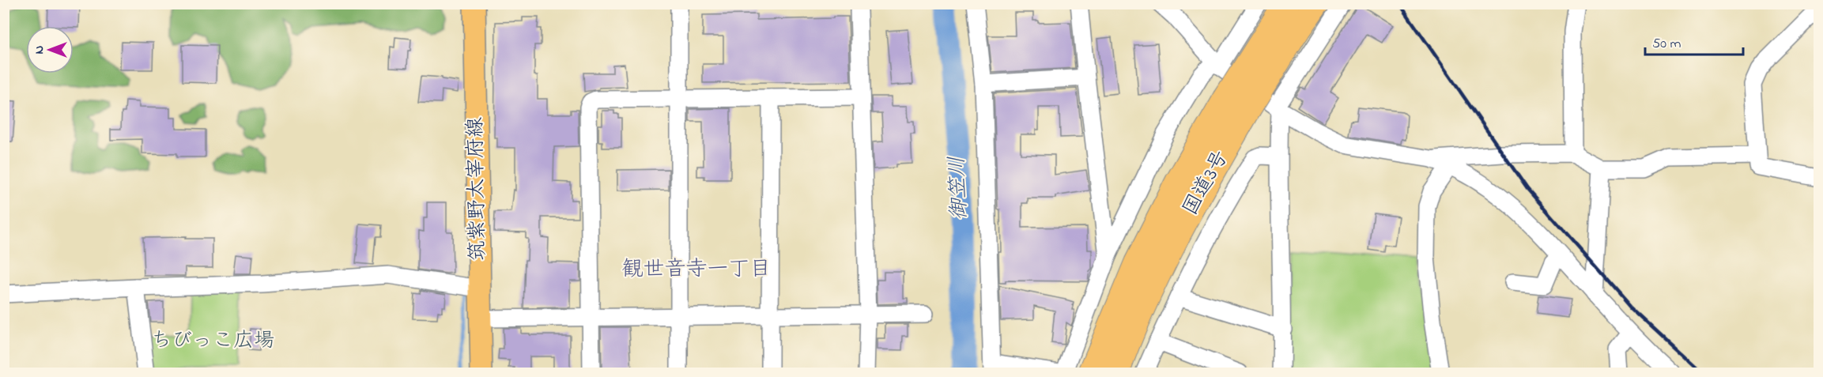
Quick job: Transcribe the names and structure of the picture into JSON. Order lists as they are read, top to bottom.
{
  "streets": {
    "highway": ["国道3号"],
    "main road": ["筑紫野太宰府線"]
  },
  "districts": ["観世音寺一丁目"],
  "water": ["御笠川"],
  "parks": ["ちびっこ広場"],
  "scale_bar": "50 m",
  "north": "left"
}
